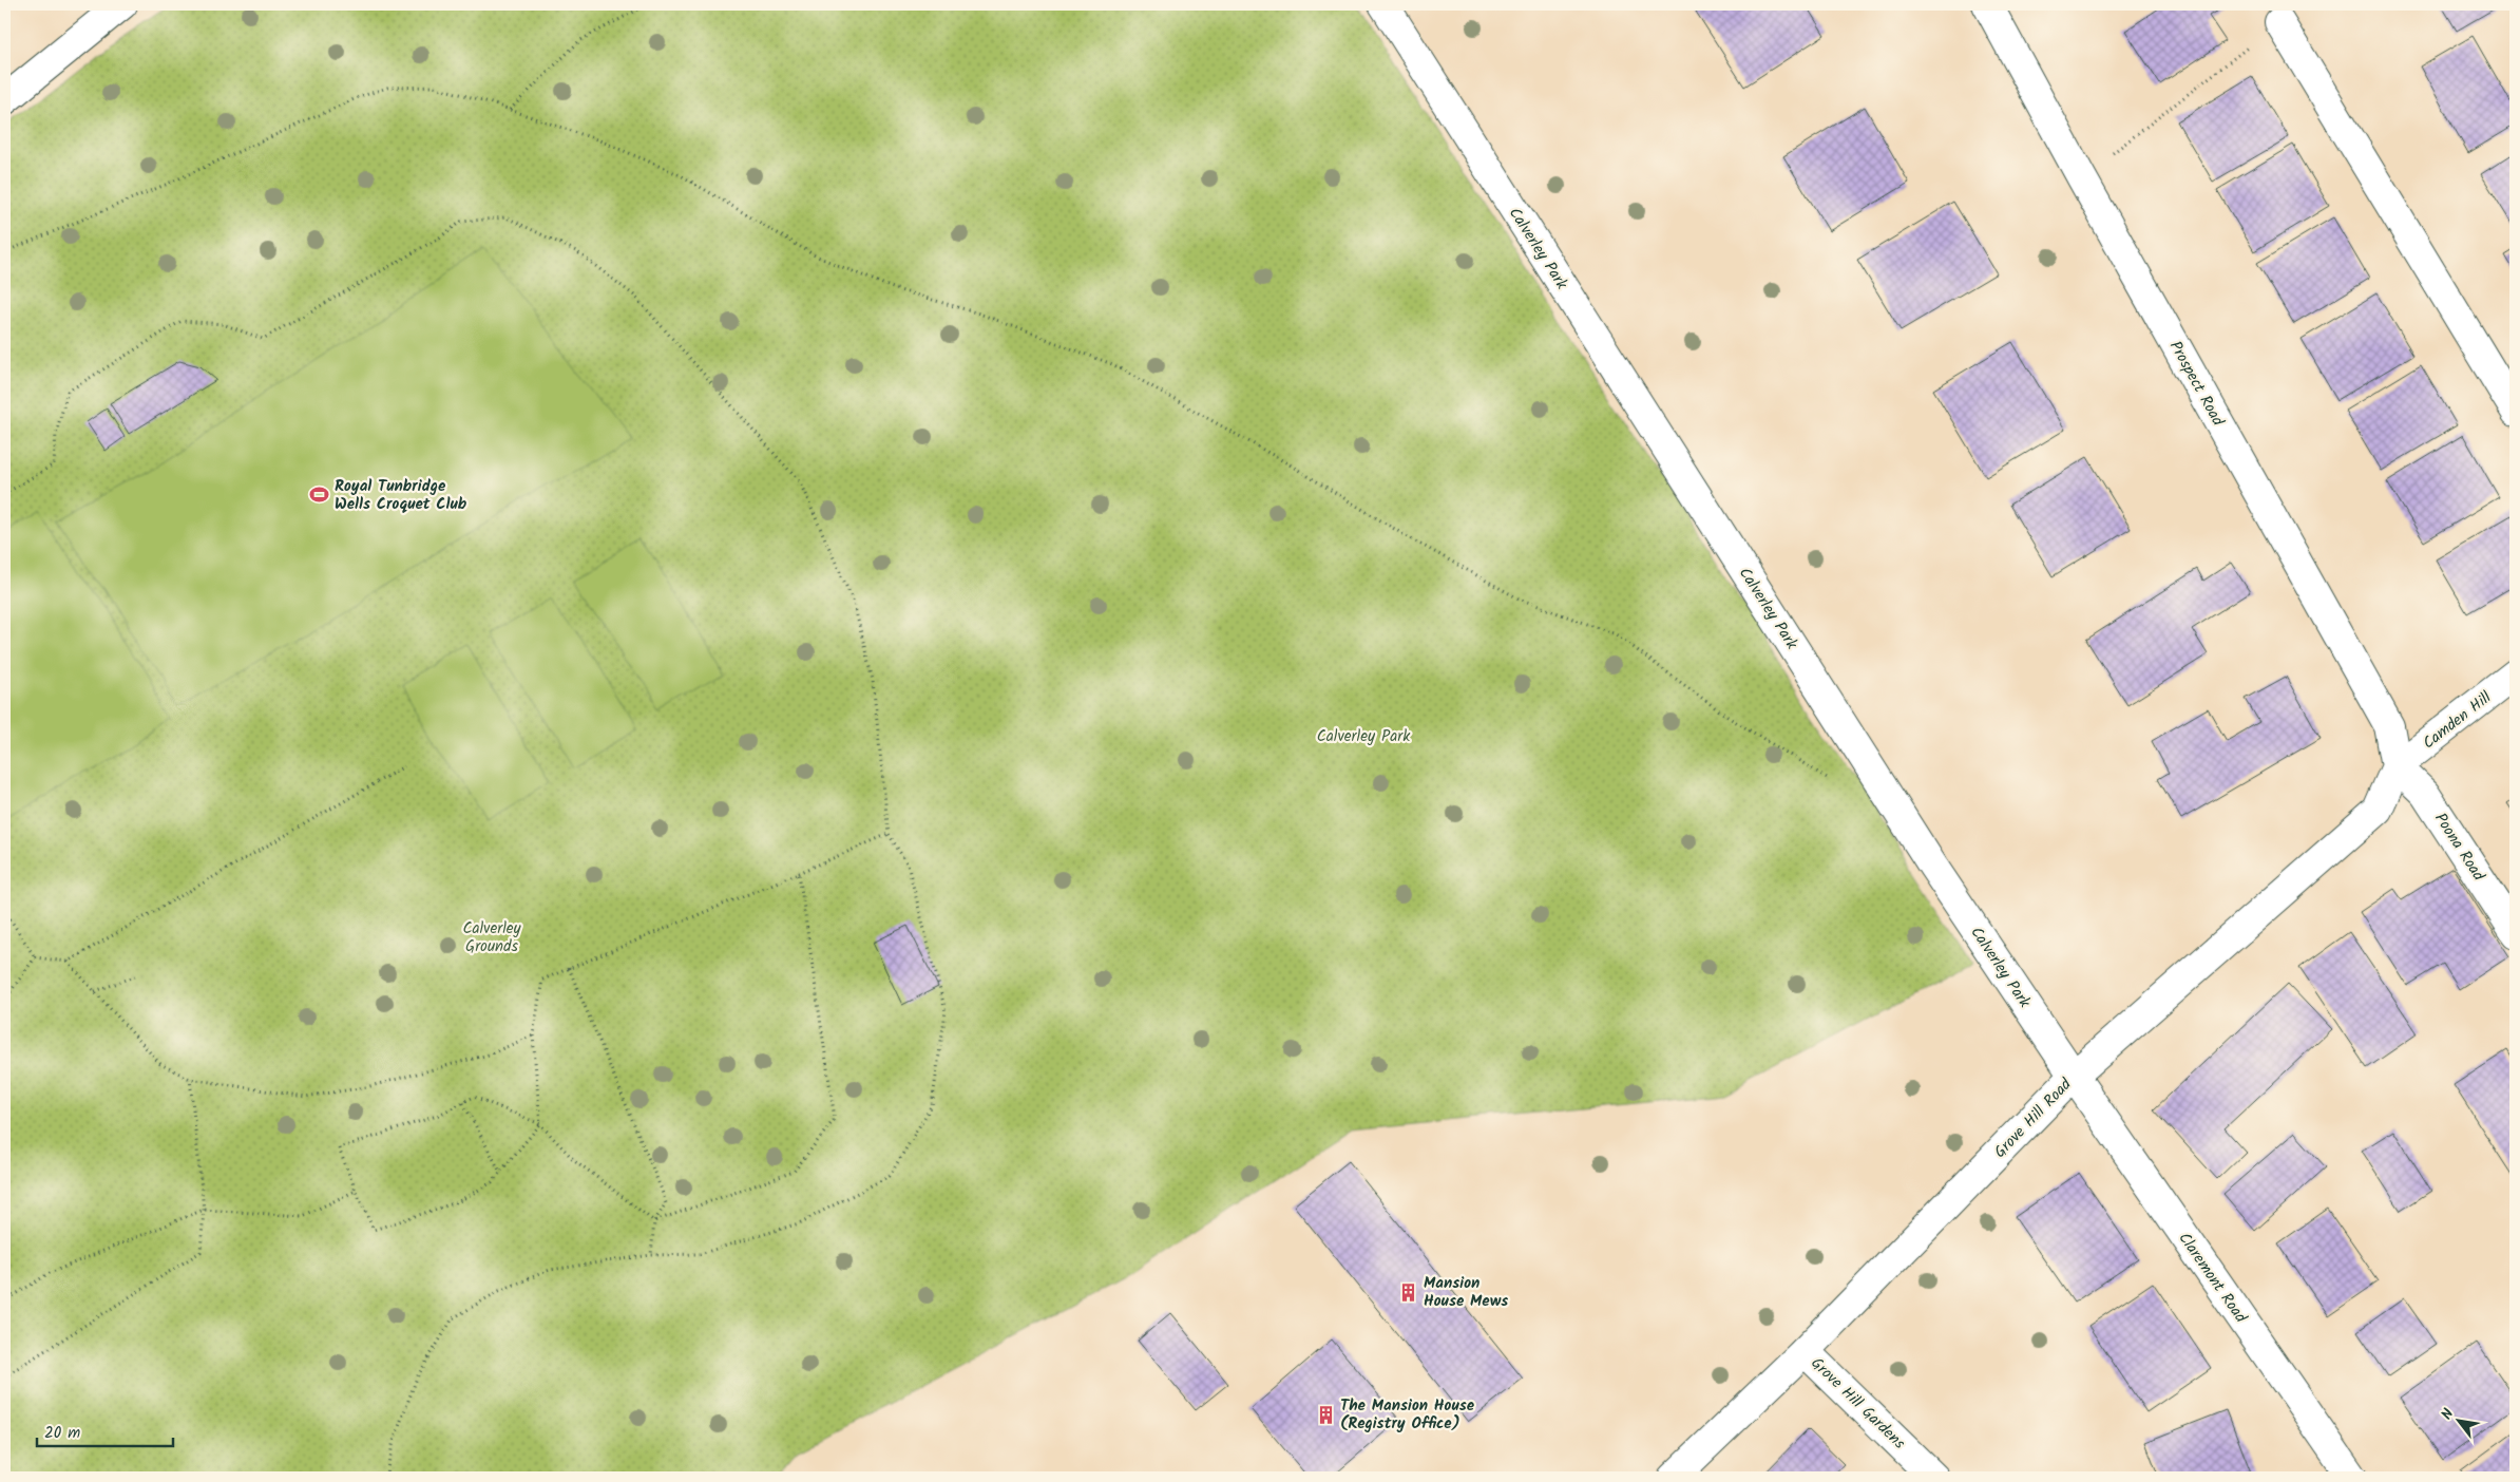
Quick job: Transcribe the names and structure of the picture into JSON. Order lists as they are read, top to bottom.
{
  "streets": {
    "street": [
      "Calverley Park",
      "Prospect Road",
      "Camden Hill",
      "Poona Road",
      "Grove Hill Road",
      "Claremont Road",
      "Grove Hill Gardens"
    ]
  },
  "crossings": [
    ["Calverley Park", "Grove Hill Road"],
    ["Calverley Park", "Claremont Road"],
    ["Prospect Road", "Camden Hill"],
    ["Prospect Road", "Poona Road"],
    ["Prospect Road", "Grove Hill Road"],
    ["Camden Hill", "Poona Road"],
    ["Camden Hill", "Grove Hill Road"],
    ["Poona Road", "Grove Hill Road"],
    ["Grove Hill Road", "Claremont Road"],
    ["Grove Hill Road", "Grove Hill Gardens"]
  ],
  "parks": ["Calverley Park", "Calverley Grounds"],
  "places": {
    "sports": ["Royal Tunbridge Wells Croquet Club"],
    "building": ["Mansion House Mews", "The Mansion House (Registry Office)"]
  },
  "scale_bar": "20 m",
  "north": "top left"
}
